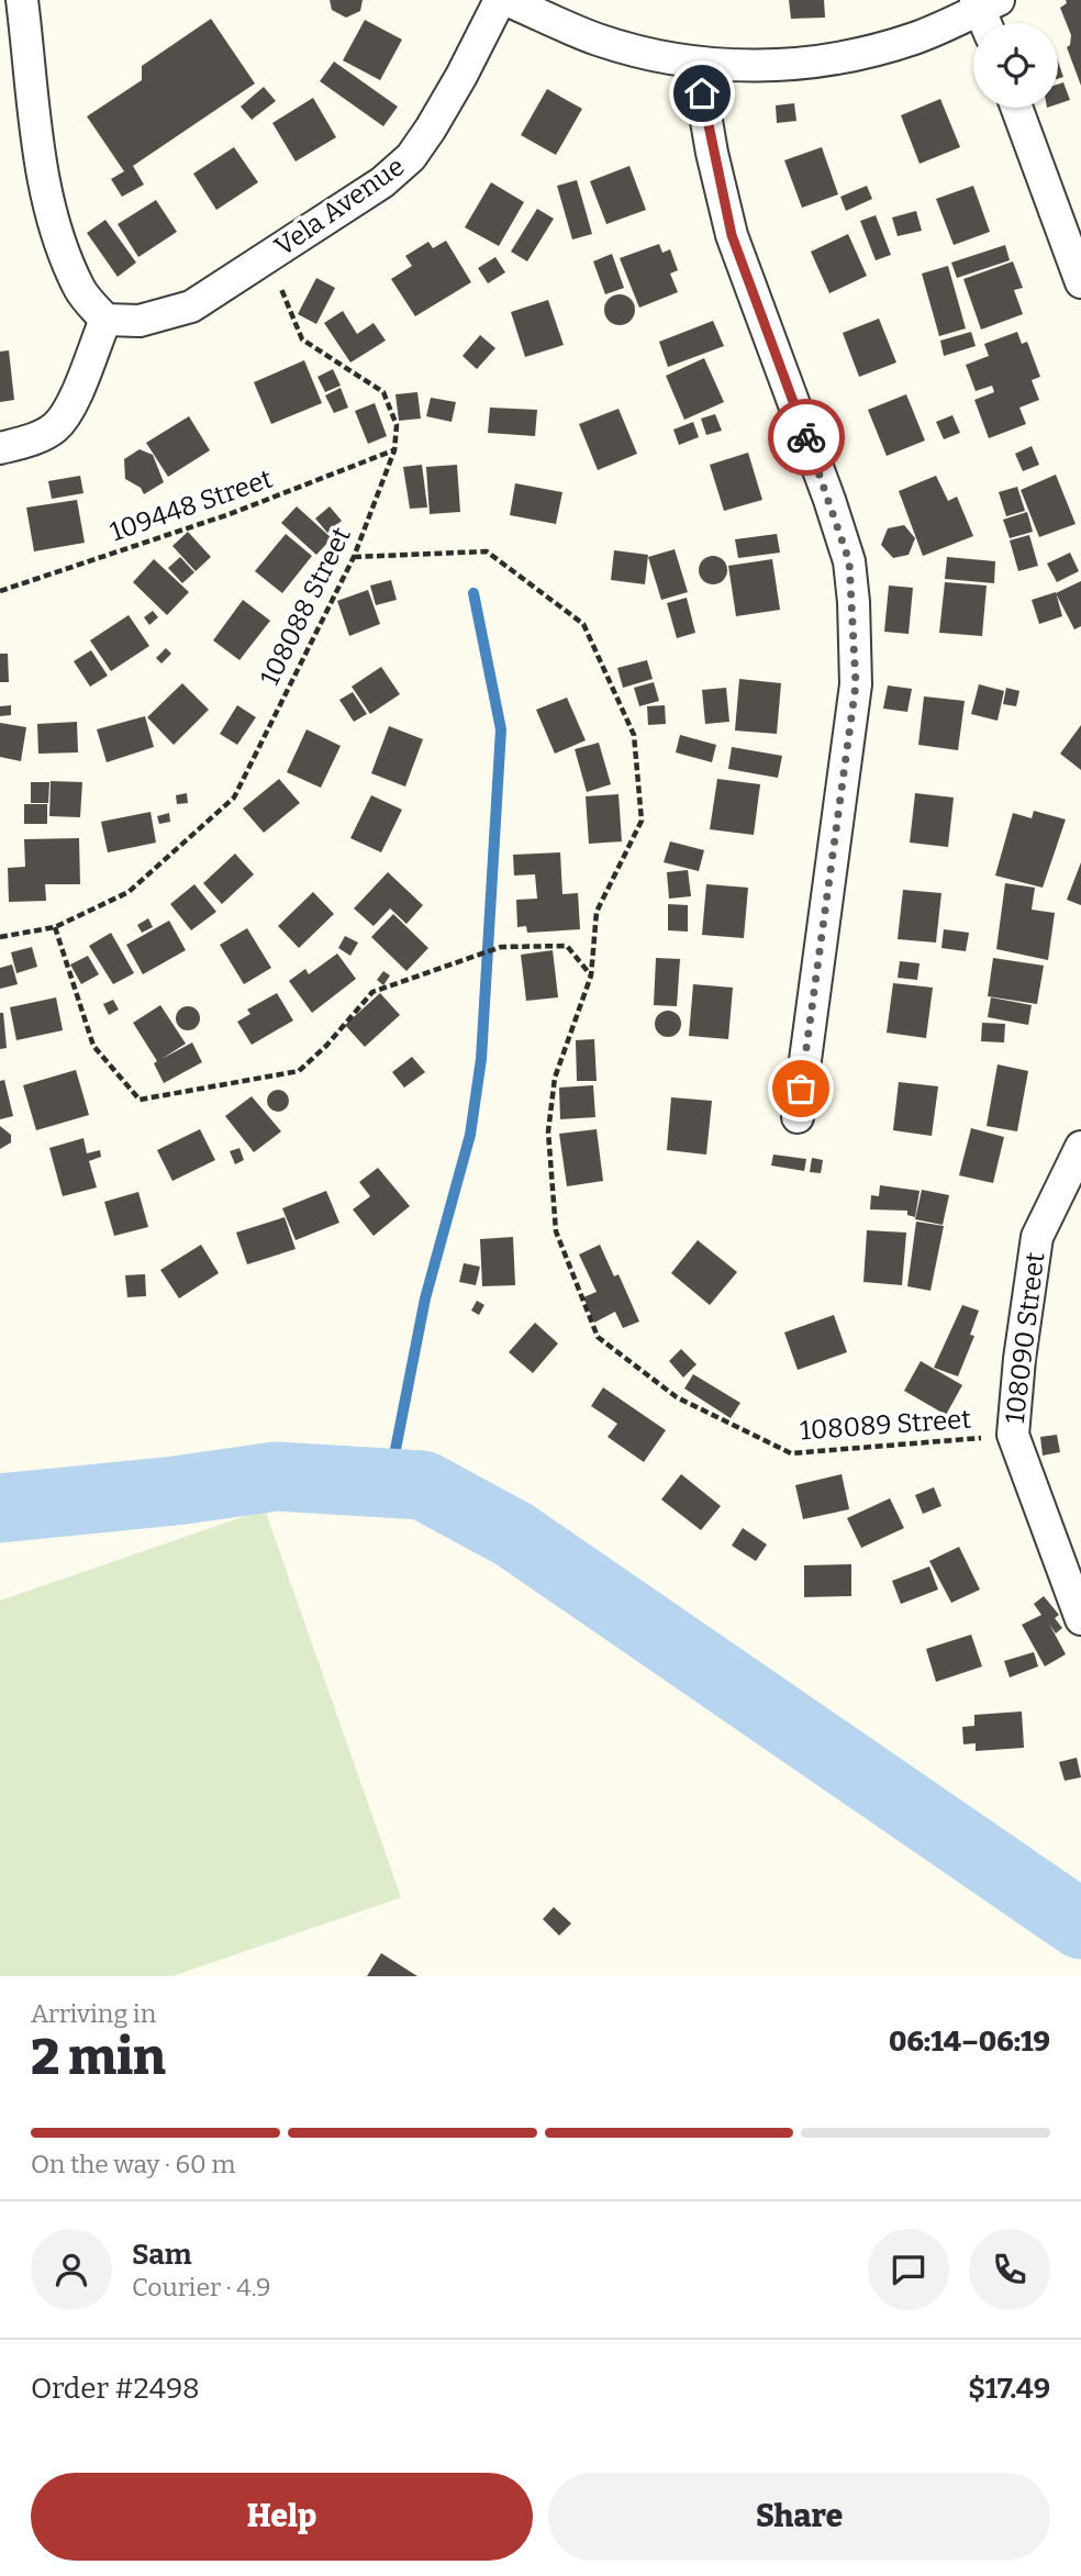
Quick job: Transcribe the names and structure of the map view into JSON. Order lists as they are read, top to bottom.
{
  "streets": {
    "street": ["Vela Avenue", "108090 Street"],
    "path": ["109448 Street", "108088 Street", "108089 Street"]
  },
  "crossings": [
    ["Vela Avenue", "108088 Street"],
    ["109448 Street", "108088 Street"],
    ["108088 Street", "108089 Street"],
    ["108090 Street", "108089 Street"]
  ],
  "page": {
    "heading": ["2 min", "Arriving in", "06:14–06:19"],
    "panel": [
      "Sam",
      "Courier · 4.9",
      "Order #2498",
      "$17.49"
    ],
    "bar": "On the way · 60 m",
    "buttons": ["Help", "Share"]
  }
}
